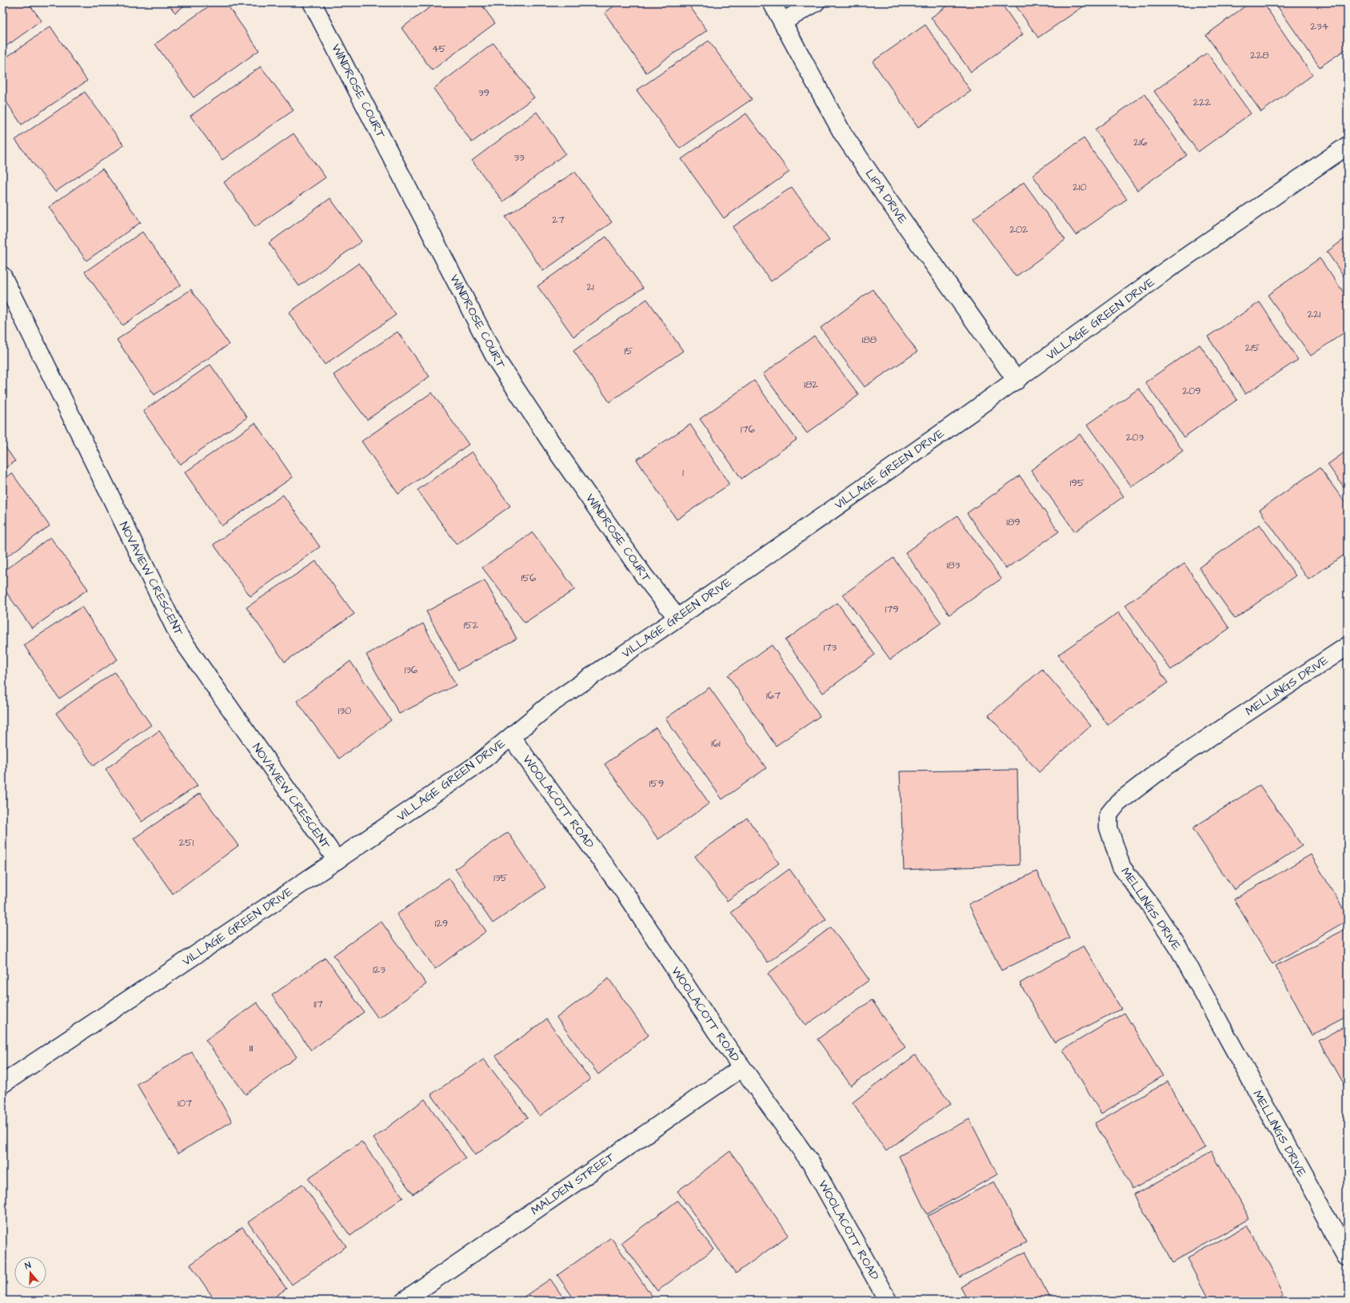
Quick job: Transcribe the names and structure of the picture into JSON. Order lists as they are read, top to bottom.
{
  "streets": {
    "street": [
      "WINDROSE COURT",
      "LIPA DRIVE",
      "VILLAGE GREEN DRIVE",
      "NOVAVIEW CRESCENT",
      "MELLINGS DRIVE",
      "WOOLACOTT ROAD",
      "MALDEN STREET"
    ]
  },
  "crossings": [
    ["WINDROSE COURT", "VILLAGE GREEN DRIVE"],
    ["LIPA DRIVE", "VILLAGE GREEN DRIVE"],
    ["VILLAGE GREEN DRIVE", "NOVAVIEW CRESCENT"],
    ["VILLAGE GREEN DRIVE", "WOOLACOTT ROAD"],
    ["WOOLACOTT ROAD", "MALDEN STREET"]
  ],
  "house_numbers": [
    "234",
    "45",
    "228",
    "39",
    "222",
    "216",
    "33",
    "210",
    "27",
    "202",
    "21",
    "221",
    "188",
    "215",
    "15",
    "182",
    "209",
    "176",
    "203",
    "1",
    "195",
    "189",
    "183",
    "156",
    "179",
    "152",
    "173",
    "136",
    "167",
    "130",
    "161",
    "159",
    "251",
    "135",
    "129",
    "123",
    "117",
    "111",
    "107"
  ],
  "north": "top"
}
